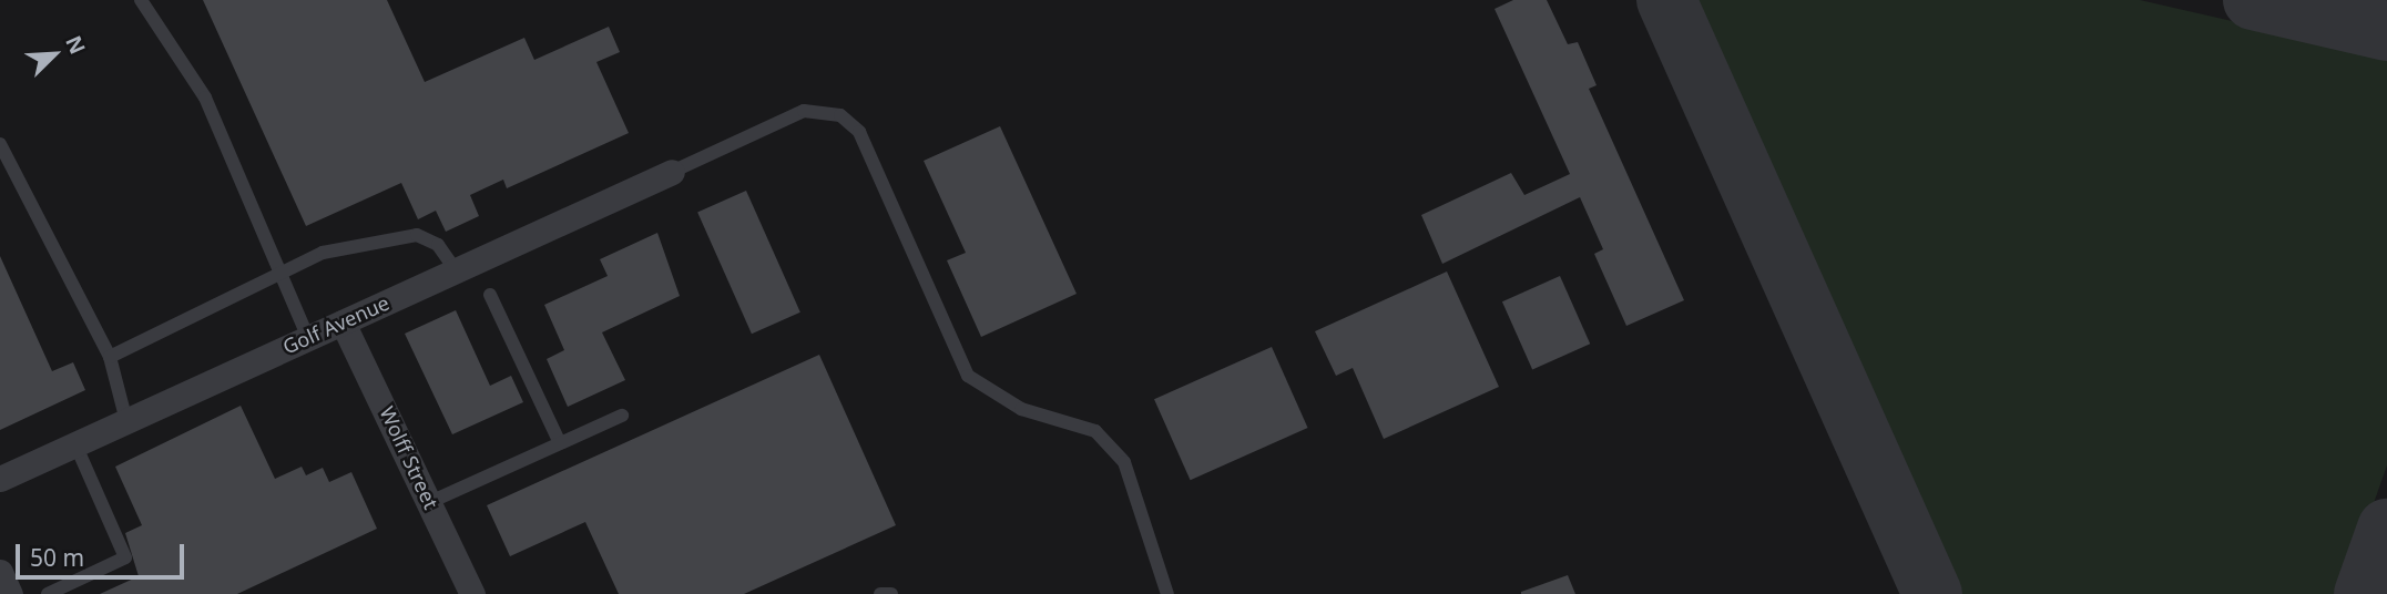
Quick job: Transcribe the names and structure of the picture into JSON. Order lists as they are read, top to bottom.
{
  "streets": {
    "street": ["Golf Avenue", "Wolff Street"]
  },
  "crossings": [
    ["Golf Avenue", "Wolff Street"]
  ],
  "scale_bar": "50 m",
  "north": "top right"
}
